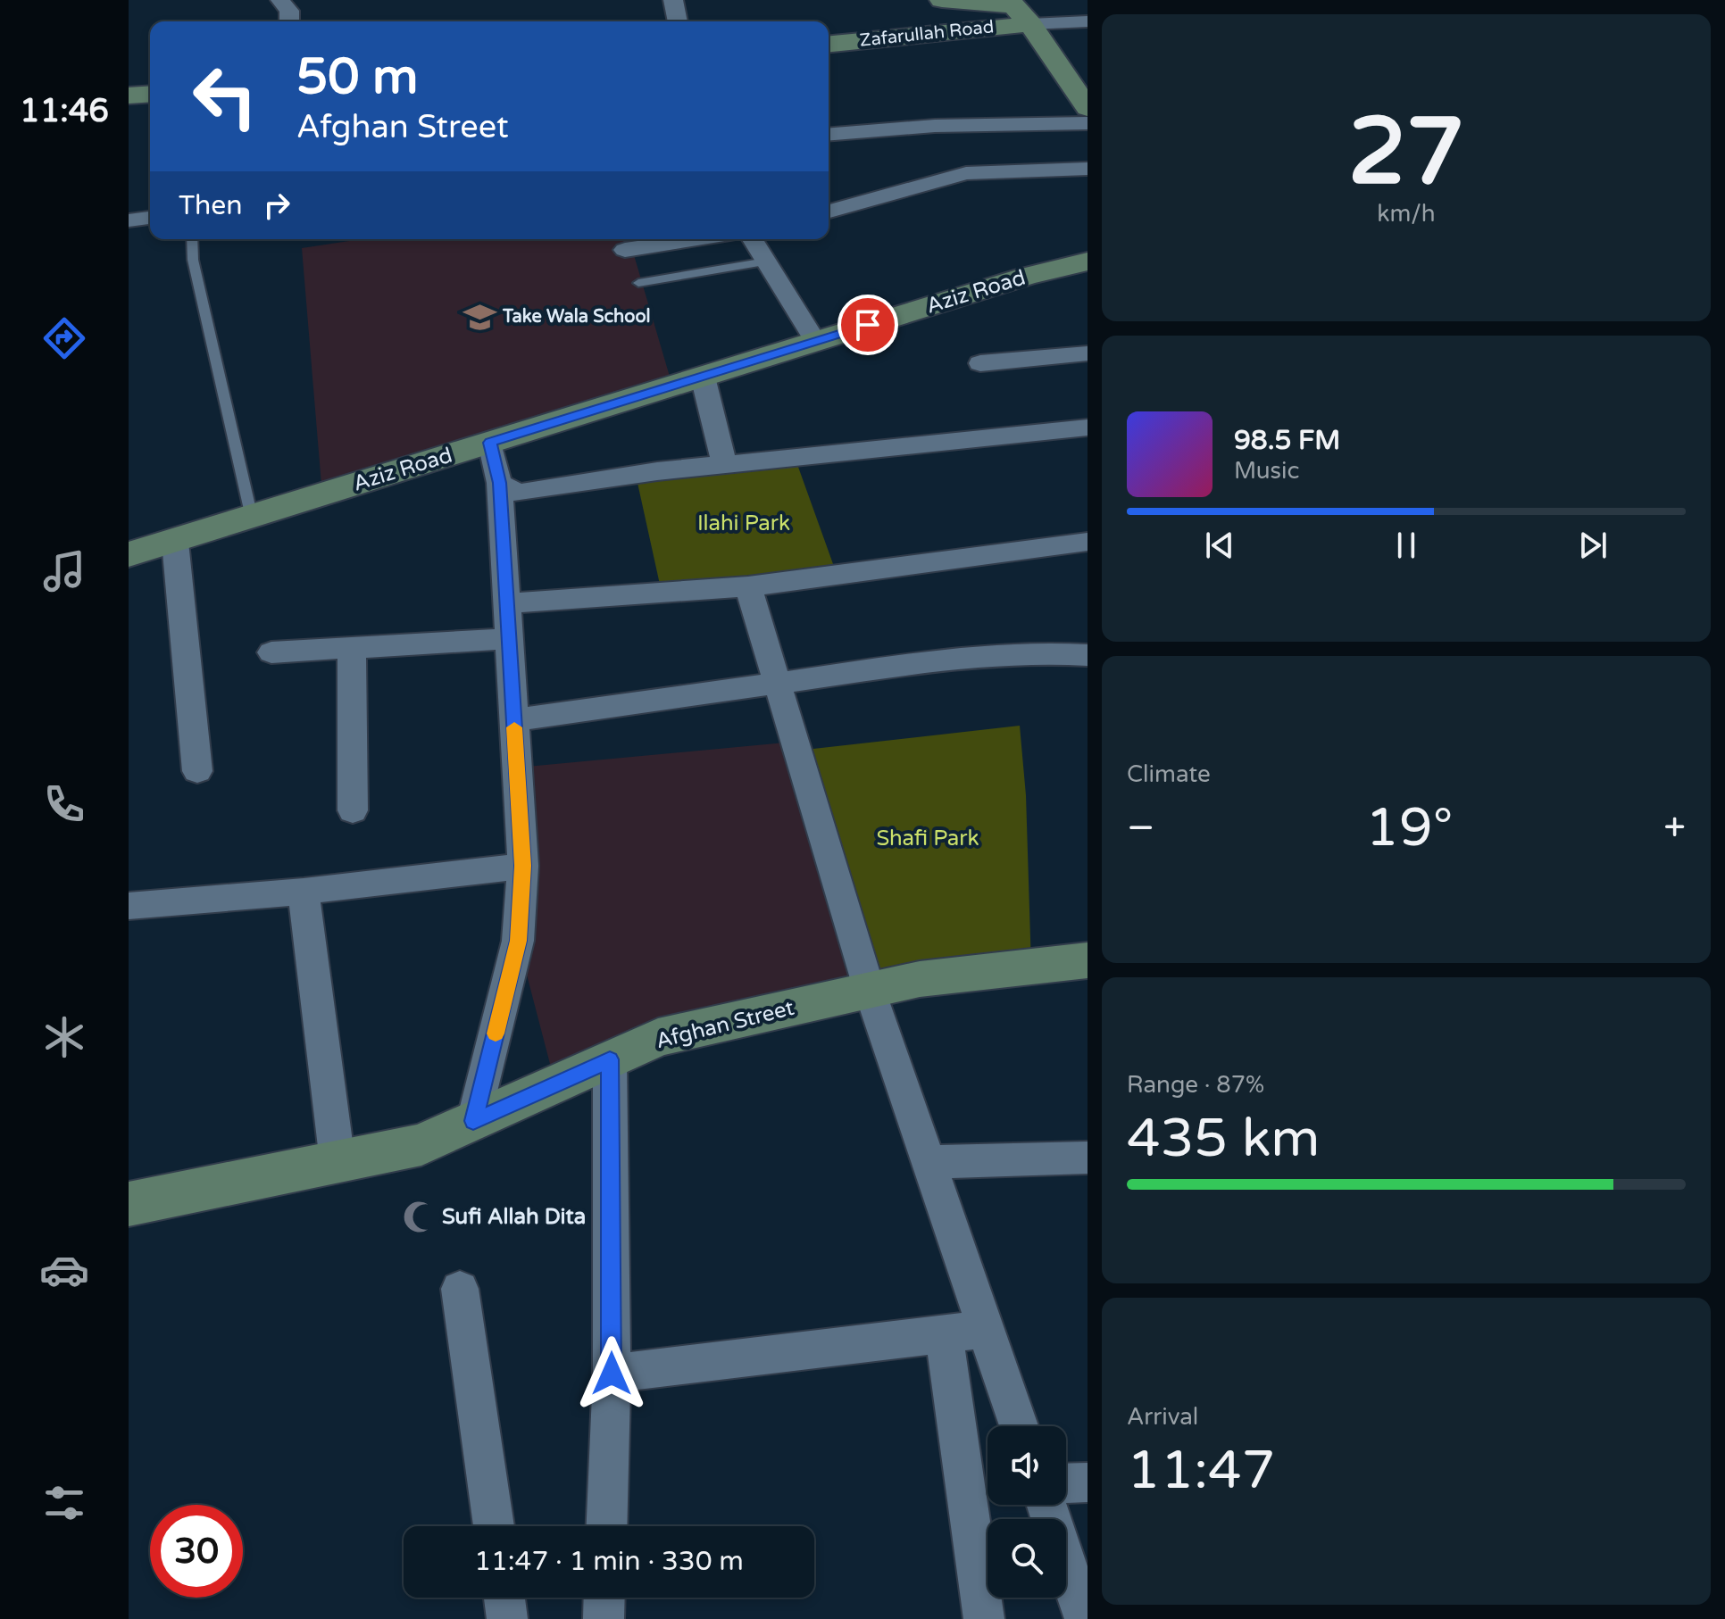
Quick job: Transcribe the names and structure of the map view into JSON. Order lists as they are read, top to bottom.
{
  "streets": {
    "main road": ["Zafarullah Road", "Aziz Road", "Afghan Street"]
  },
  "parks": ["Ilahi Park", "Shafi Park"],
  "places": {
    "school or university": ["Take Wala School"],
    "mosque": ["Sufi Allah Dita"]
  },
  "page": {
    "tabs": "11:46",
    "tile": [
      ["27", "km/h"],
      "Climate",
      ["Range · 87%", "435 km"],
      ["Arrival", "11:47"]
    ],
    "turn": ["50 m", "Afghan Street"],
    "then": "Then",
    "song": ["98.5 FM", "Music"],
    "heat": ["−", "19°", "+"],
    "limit": "30",
    "trip": "11:47 · 1 min · 330 m"
  }
}
